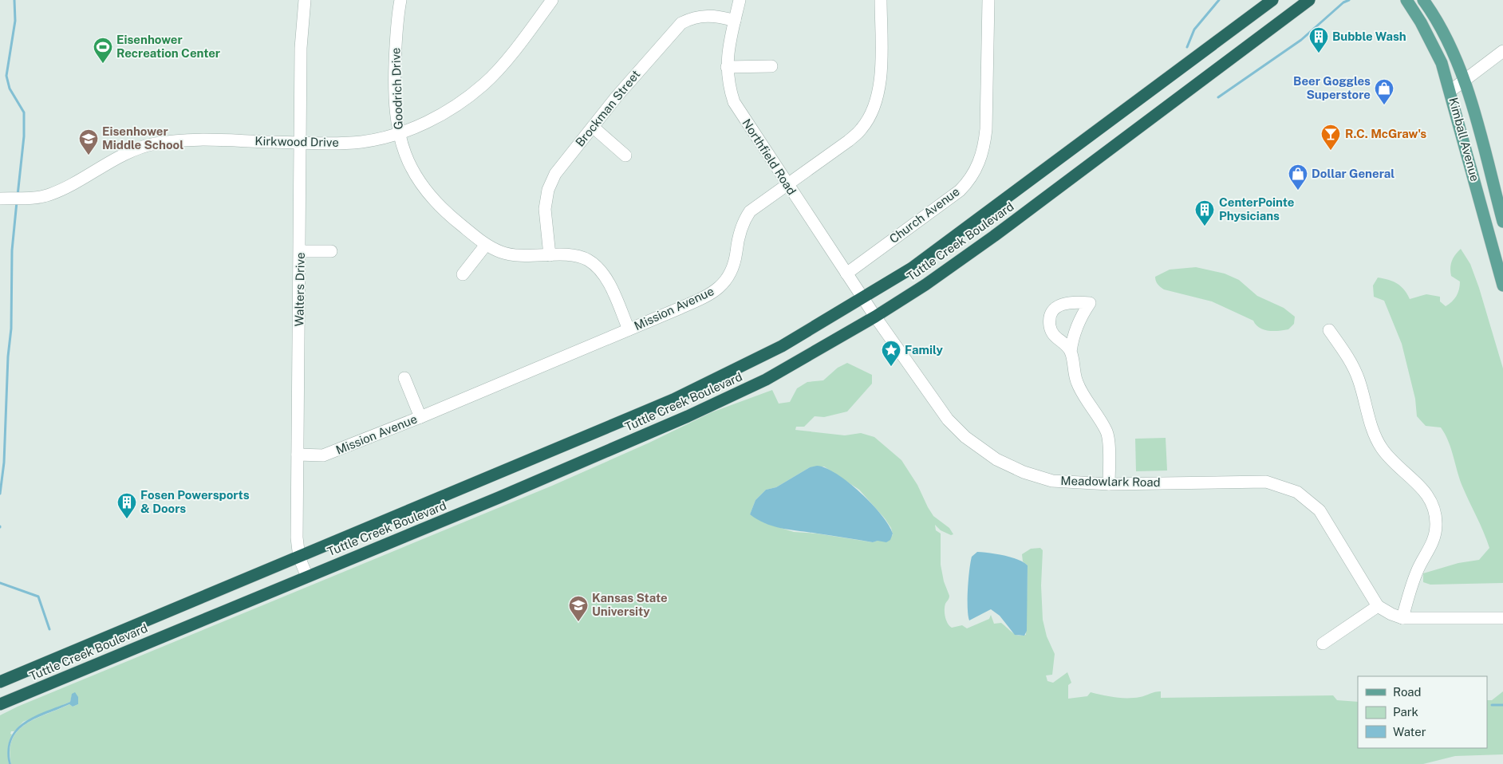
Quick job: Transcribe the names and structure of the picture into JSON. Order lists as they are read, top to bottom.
{
  "streets": {
    "highway": ["Tuttle Creek Boulevard"],
    "main road": ["Kimball Avenue"],
    "street": [
      "Goodrich Drive",
      "Brockman Street",
      "Kirkwood Drive",
      "Northfield Road",
      "Church Avenue",
      "Walters Drive",
      "Mission Avenue",
      "Meadowlark Road"
    ]
  },
  "crossings": [
    ["Goodrich Drive", "Brockman Street"],
    ["Goodrich Drive", "Kirkwood Drive"],
    ["Goodrich Drive", "Mission Avenue"],
    ["Brockman Street", "Northfield Road"],
    ["Kirkwood Drive", "Walters Drive"],
    ["Northfield Road", "Church Avenue"],
    ["Northfield Road", "Tuttle Creek Boulevard"],
    ["Northfield Road", "Mission Avenue"],
    ["Northfield Road", "Meadowlark Road"],
    ["Tuttle Creek Boulevard", "Walters Drive"],
    ["Tuttle Creek Boulevard", "Meadowlark Road"],
    ["Walters Drive", "Mission Avenue"]
  ],
  "places": {
    "building": ["Bubble Wash", "CenterPointe Physicians", "Fosen Powersports & Doors"],
    "sports": ["Eisenhower Recreation Center"],
    "shop": ["Beer Goggles Superstore", "Dollar General"],
    "bar": ["R.C. McGraw's"],
    "school or university": ["Eisenhower Middle School", "Kansas State University"],
    "place": ["Family"]
  },
  "legend": ["Road", "Park", "Water"]
}
